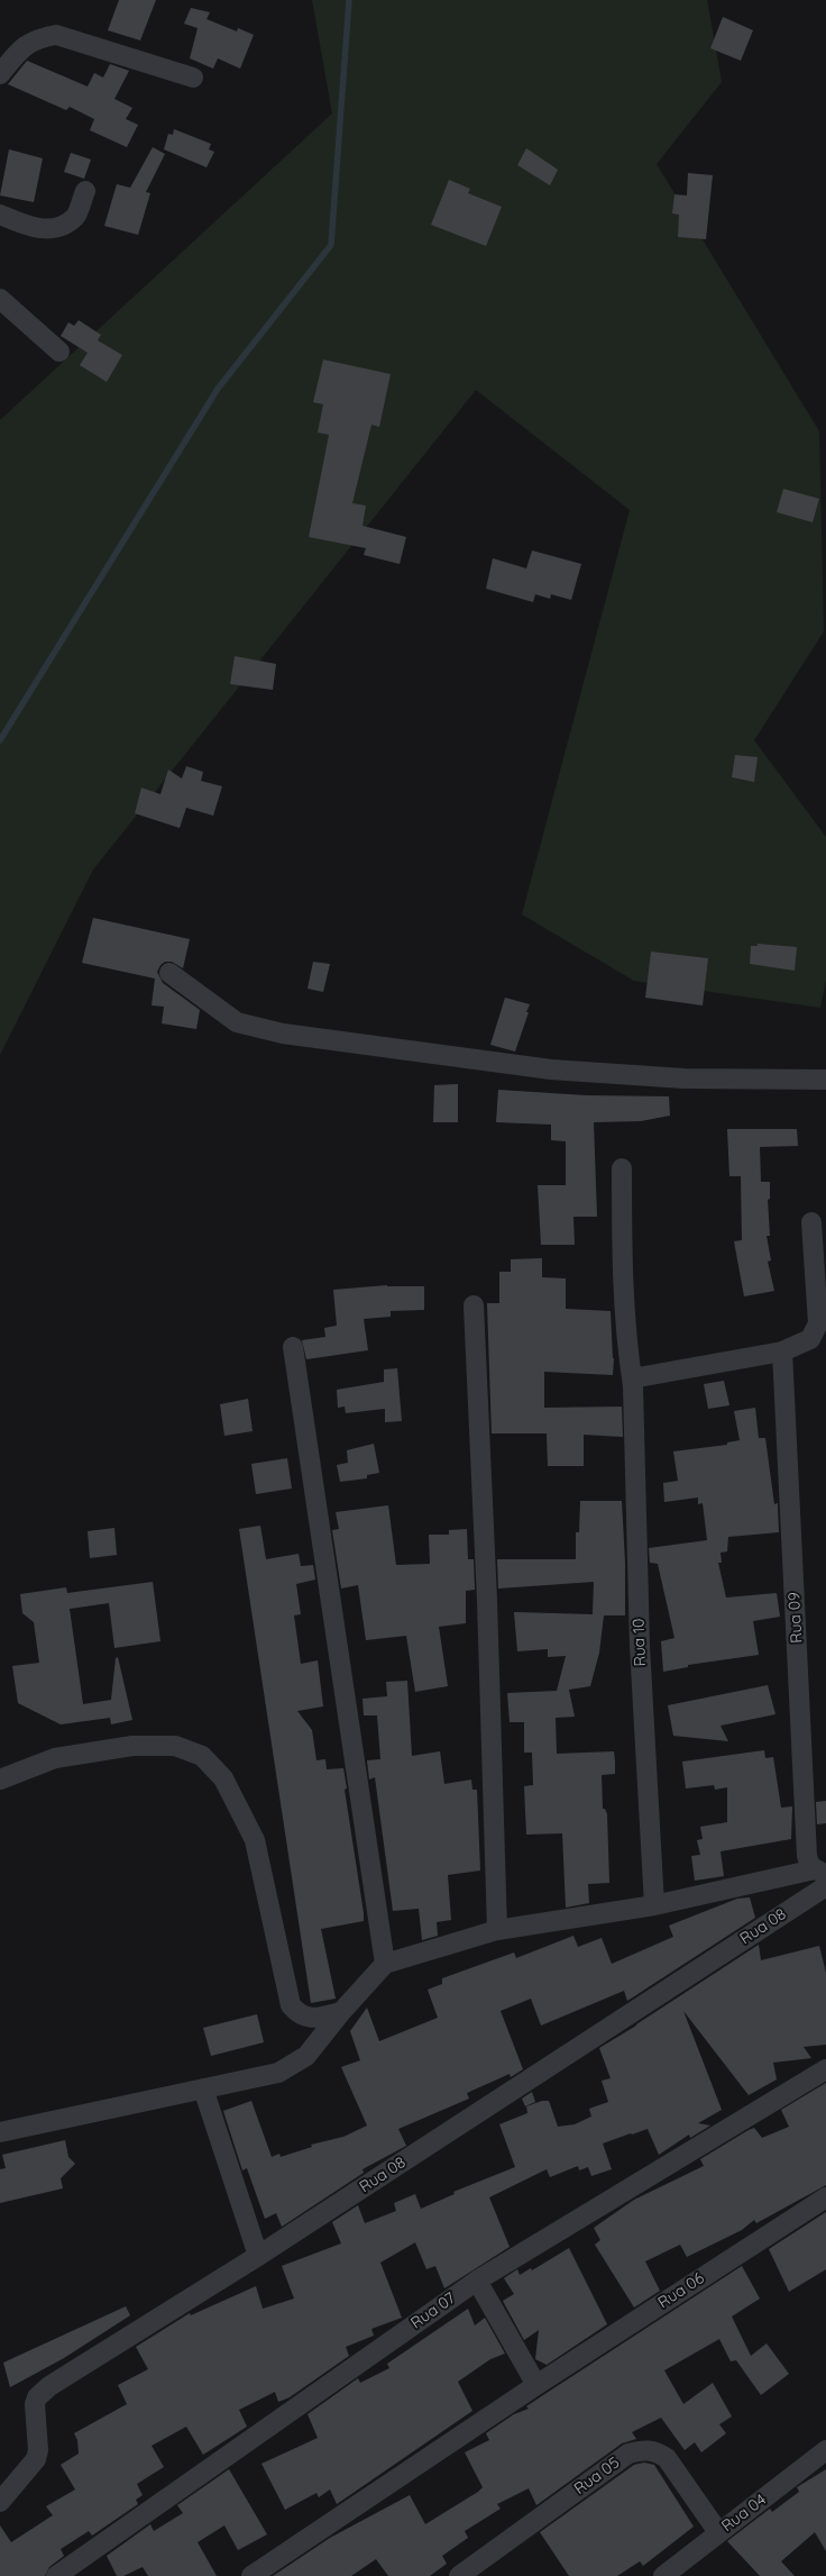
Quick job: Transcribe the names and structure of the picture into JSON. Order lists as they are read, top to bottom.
{
  "streets": {
    "street": [
      "Rua 09",
      "Rua 10",
      "Rua 08",
      "Rua 06",
      "Rua 07",
      "Rua 05",
      "Rua 04"
    ]
  },
  "crossings": [
    ["Rua 09", "Rua 08"],
    ["Rua 05", "Rua 04"]
  ]
}
